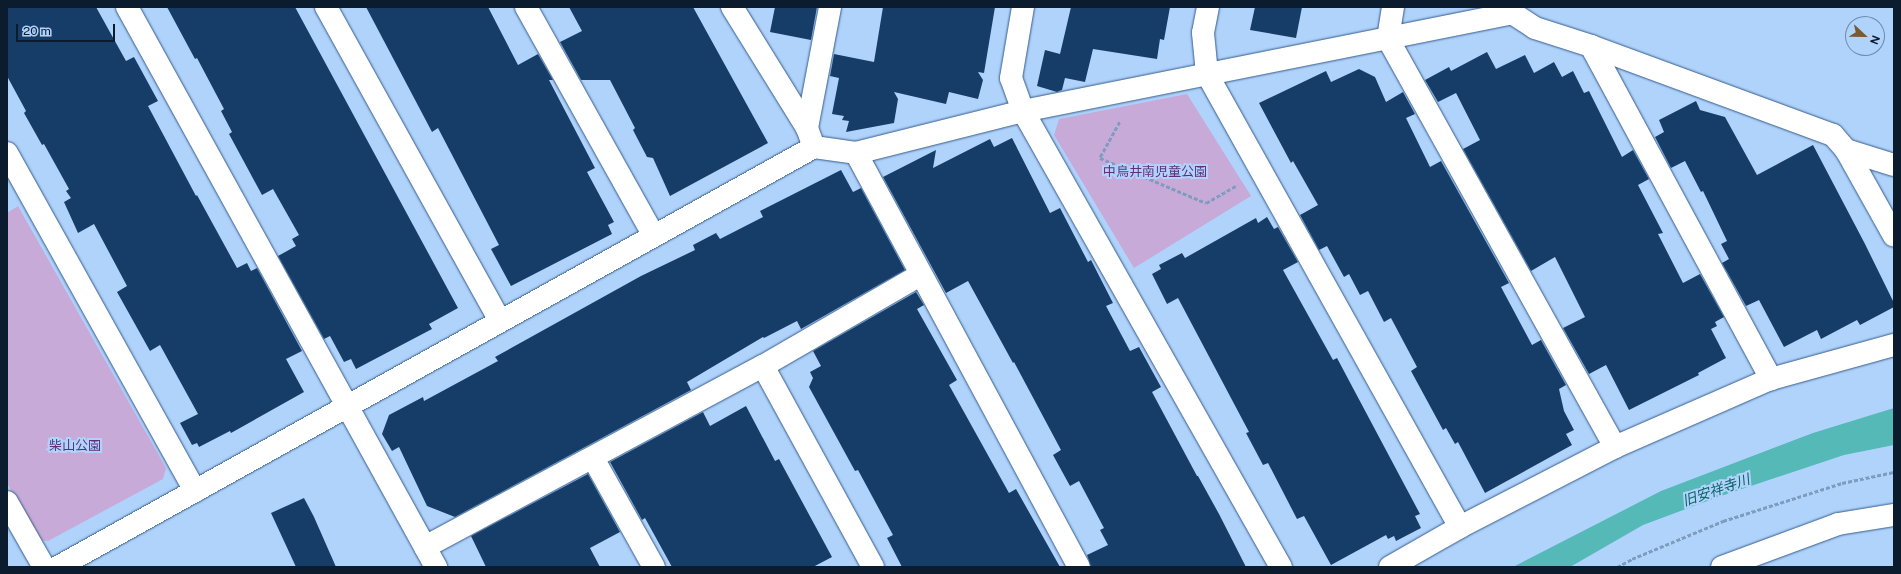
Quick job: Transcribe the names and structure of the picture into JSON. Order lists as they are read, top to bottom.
{
  "water": ["旧安祥寺川"],
  "parks": ["中鳥井南児童公園", "柴山公園"],
  "scale_bar": "20 m",
  "north": "right"
}
